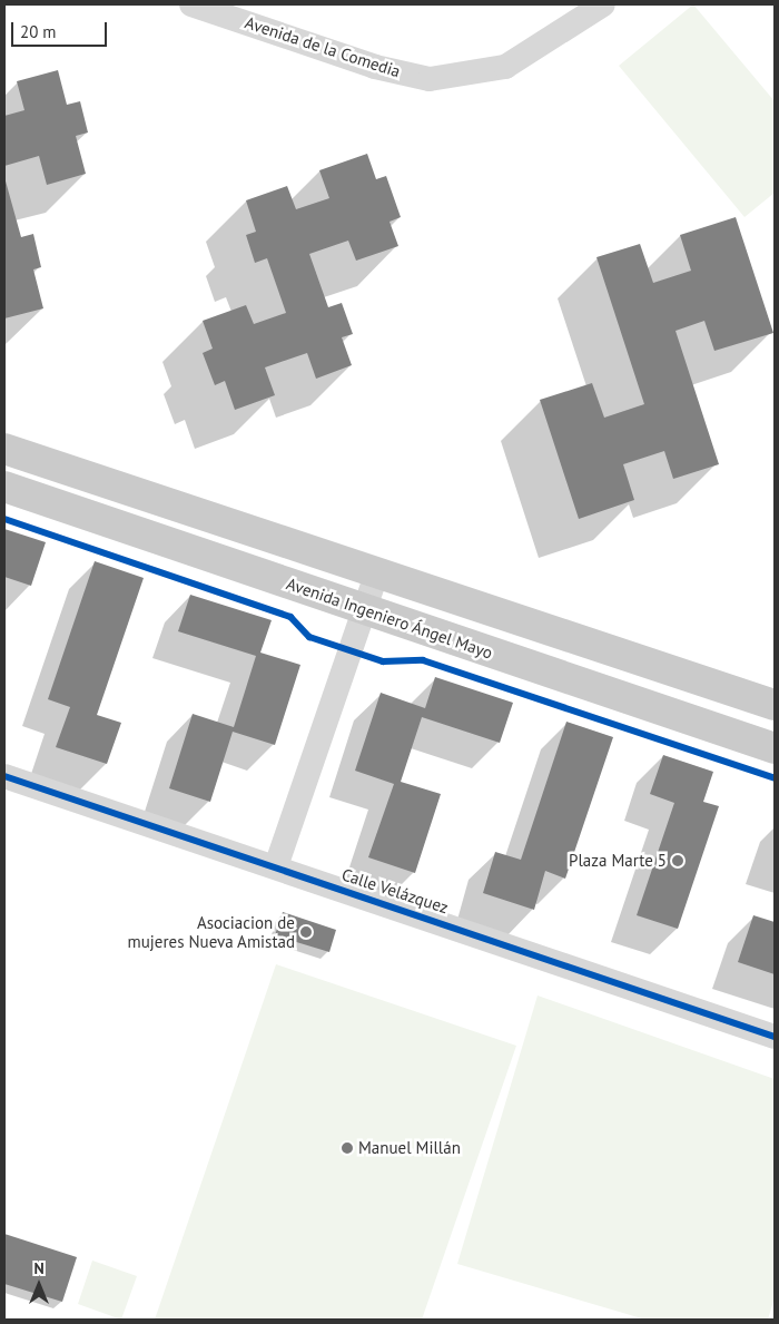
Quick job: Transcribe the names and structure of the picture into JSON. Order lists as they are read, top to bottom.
{
  "streets": {
    "main road": ["Avenida Ingeniero Ángel Mayo"],
    "street": ["Avenida de la Comedia", "Calle Velázquez"]
  },
  "places": ["Plaza Marte 5", "Asociacion de mujeres Nueva Amistad", "Manuel Millán"],
  "scale_bar": "20 m",
  "north": "top"
}
